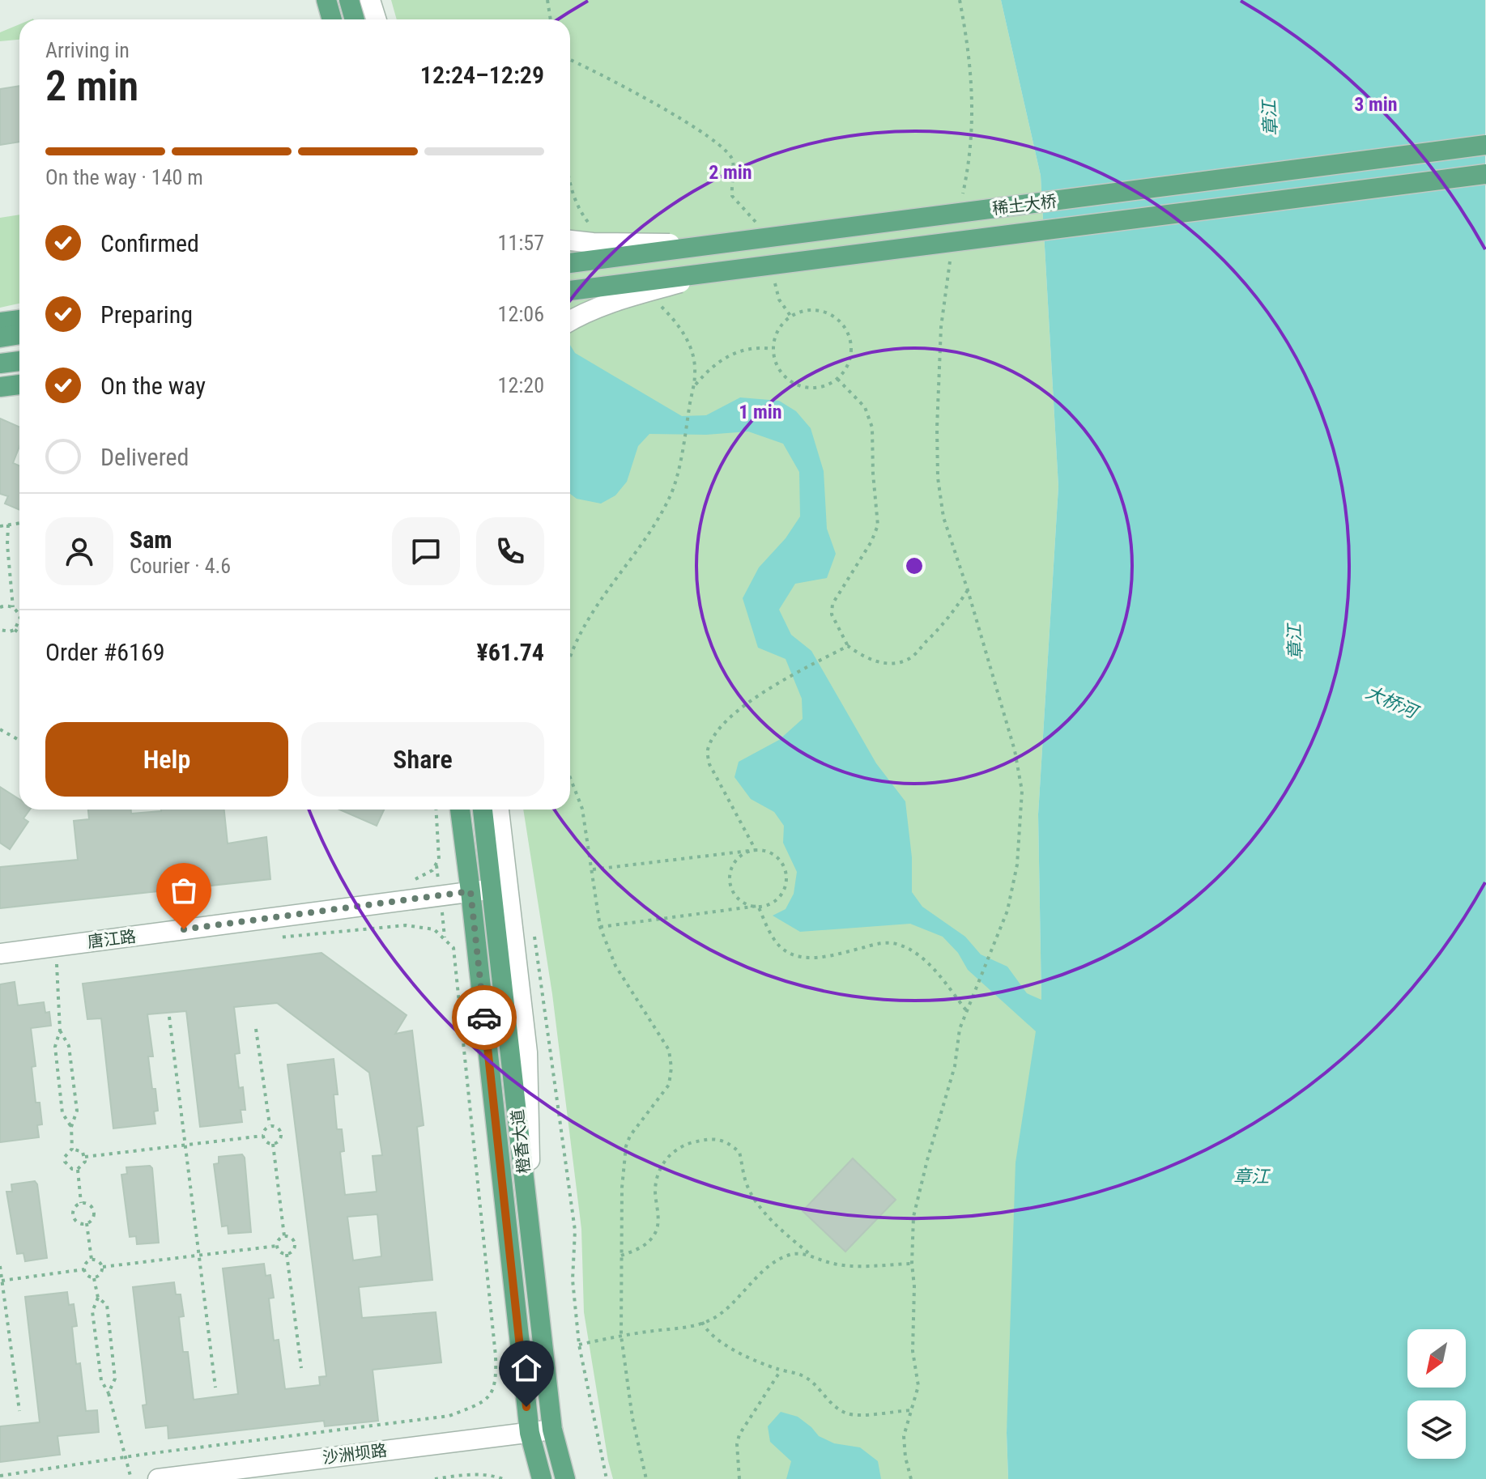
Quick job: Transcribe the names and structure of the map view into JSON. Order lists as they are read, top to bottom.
{
  "streets": {
    "main road": ["稀土大桥", "橙香大道"],
    "street": ["唐江路", "沙洲坝路"]
  },
  "crossings": [
    ["唐江路", "橙香大道"],
    ["橙香大道", "沙洲坝路"]
  ],
  "water": ["章江", "大桥河"],
  "north": "bottom left",
  "page": {
    "heading": ["2 min", "Arriving in", "12:24–12:29"],
    "panel": [
      "Sam",
      "Courier · 4.6",
      "Order #6169",
      "¥61.74"
    ],
    "bar": "On the way · 140 m",
    "list": [
      ["Confirmed", "11:57"],
      ["Preparing", "12:06"],
      ["On the way", "12:20"],
      "Delivered"
    ],
    "buttons": ["Help", "Share"]
  },
  "rings": ["3 min", "2 min", "1 min"]
}
